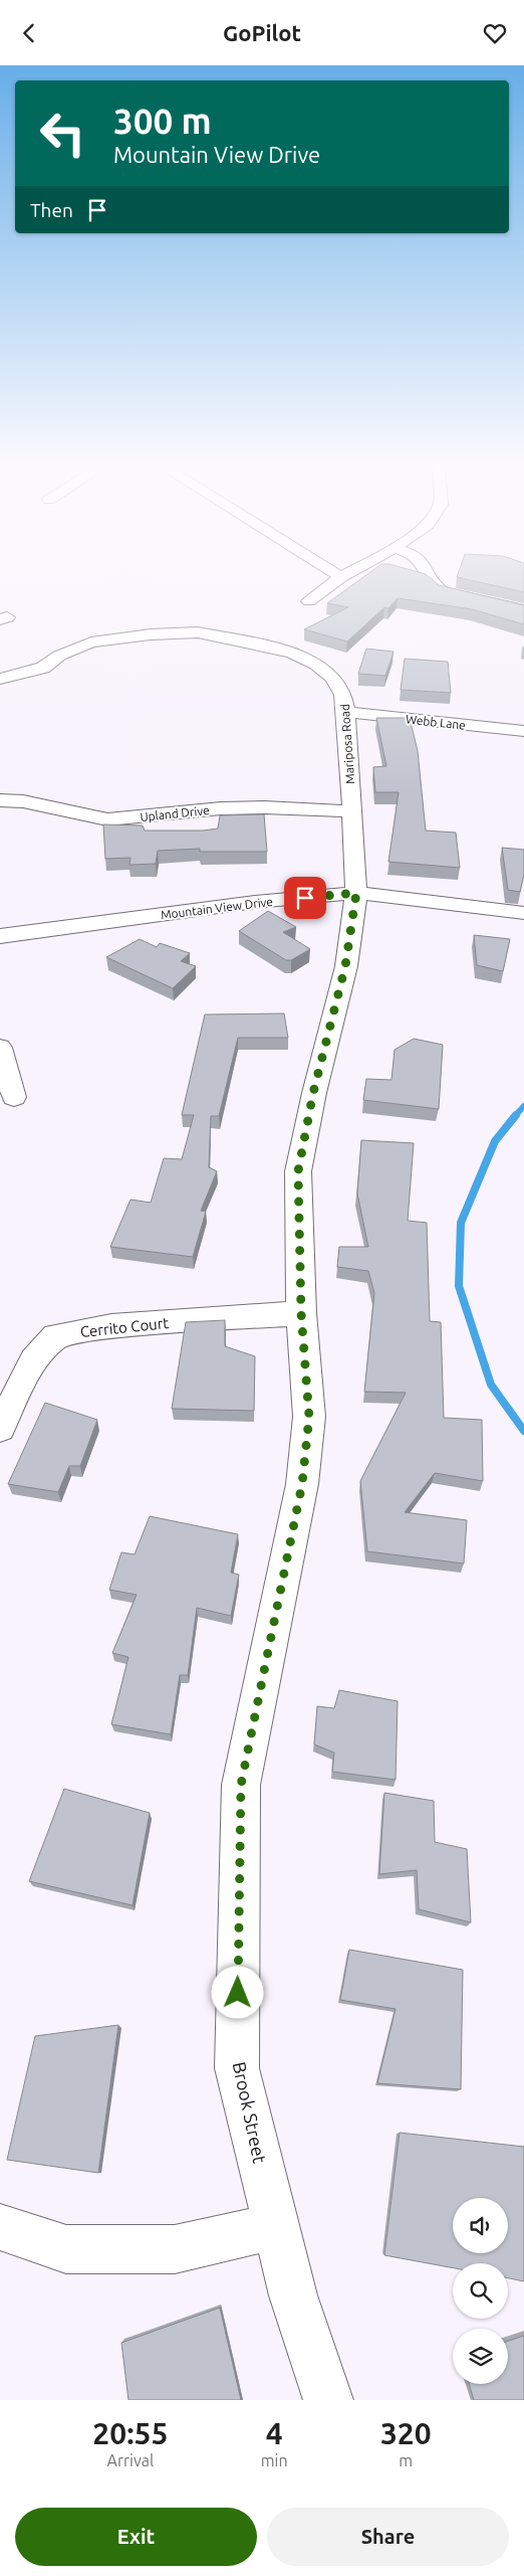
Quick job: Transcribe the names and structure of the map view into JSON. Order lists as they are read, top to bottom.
{
  "streets": {
    "street": [
      "Webb Lane",
      "Mariposa Road",
      "Upland Drive",
      "Mountain View Drive",
      "Cerrito Court",
      "Brook Street"
    ]
  },
  "crossings": [
    ["Webb Lane", "Mariposa Road"],
    ["Mariposa Road", "Upland Drive"],
    ["Mariposa Road", "Mountain View Drive"],
    ["Mariposa Road", "Brook Street"],
    ["Mountain View Drive", "Brook Street"],
    ["Cerrito Court", "Brook Street"]
  ],
  "page": {
    "header": "GoPilot",
    "turn": ["300 m", "Mountain View Drive"],
    "then": "Then",
    "eta": [
      "20:55",
      "Arrival",
      "4",
      "min",
      "320",
      "m"
    ],
    "buttons": ["Exit", "Share"]
  }
}
